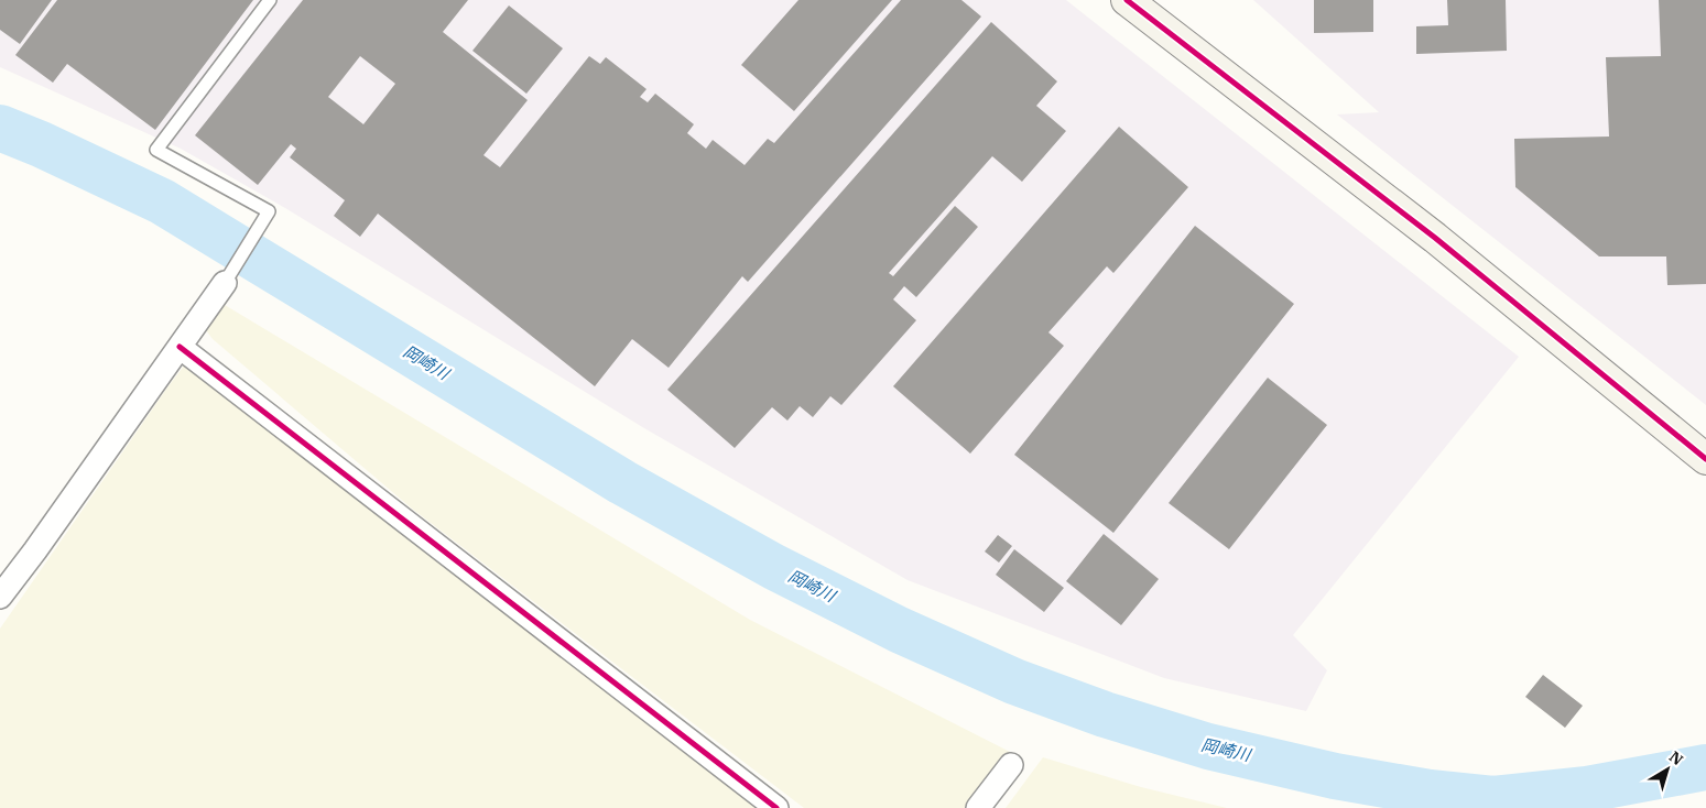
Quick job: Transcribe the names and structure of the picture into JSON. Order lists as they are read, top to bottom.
{
  "water": ["岡崎川"],
  "north": "top right"
}
